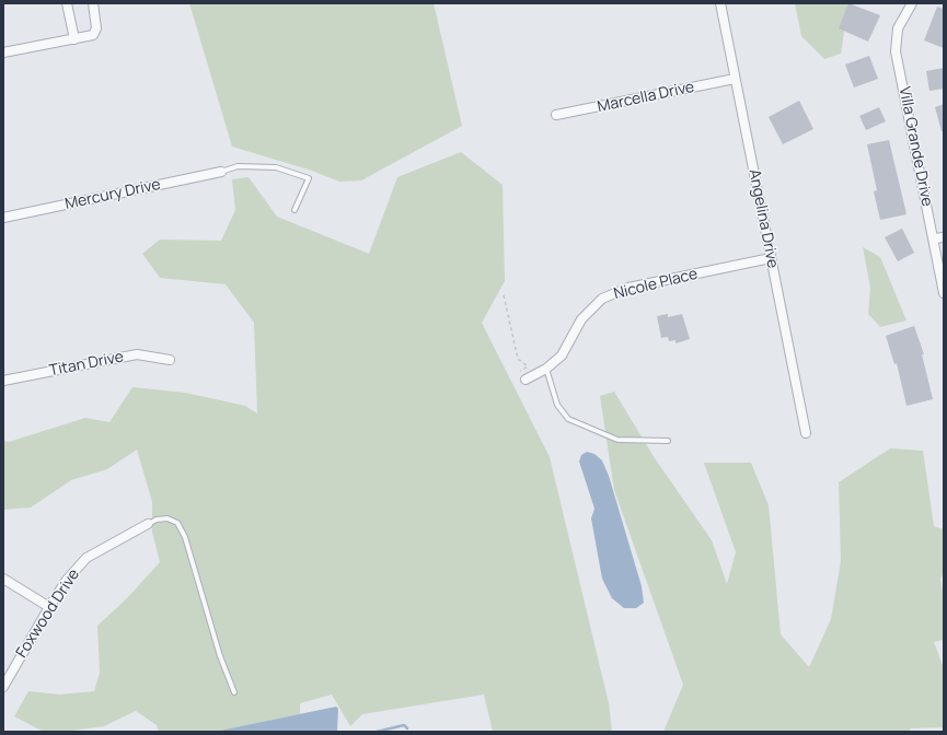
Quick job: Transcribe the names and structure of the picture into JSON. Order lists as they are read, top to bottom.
{
  "streets": {
    "street": [
      "Marcella Drive",
      "Villa Grande Drive",
      "Mercury Drive",
      "Angelina Drive",
      "Nicole Place",
      "Titan Drive",
      "Foxwood Drive"
    ]
  },
  "crossings": [
    ["Marcella Drive", "Angelina Drive"],
    ["Angelina Drive", "Nicole Place"]
  ]
}
